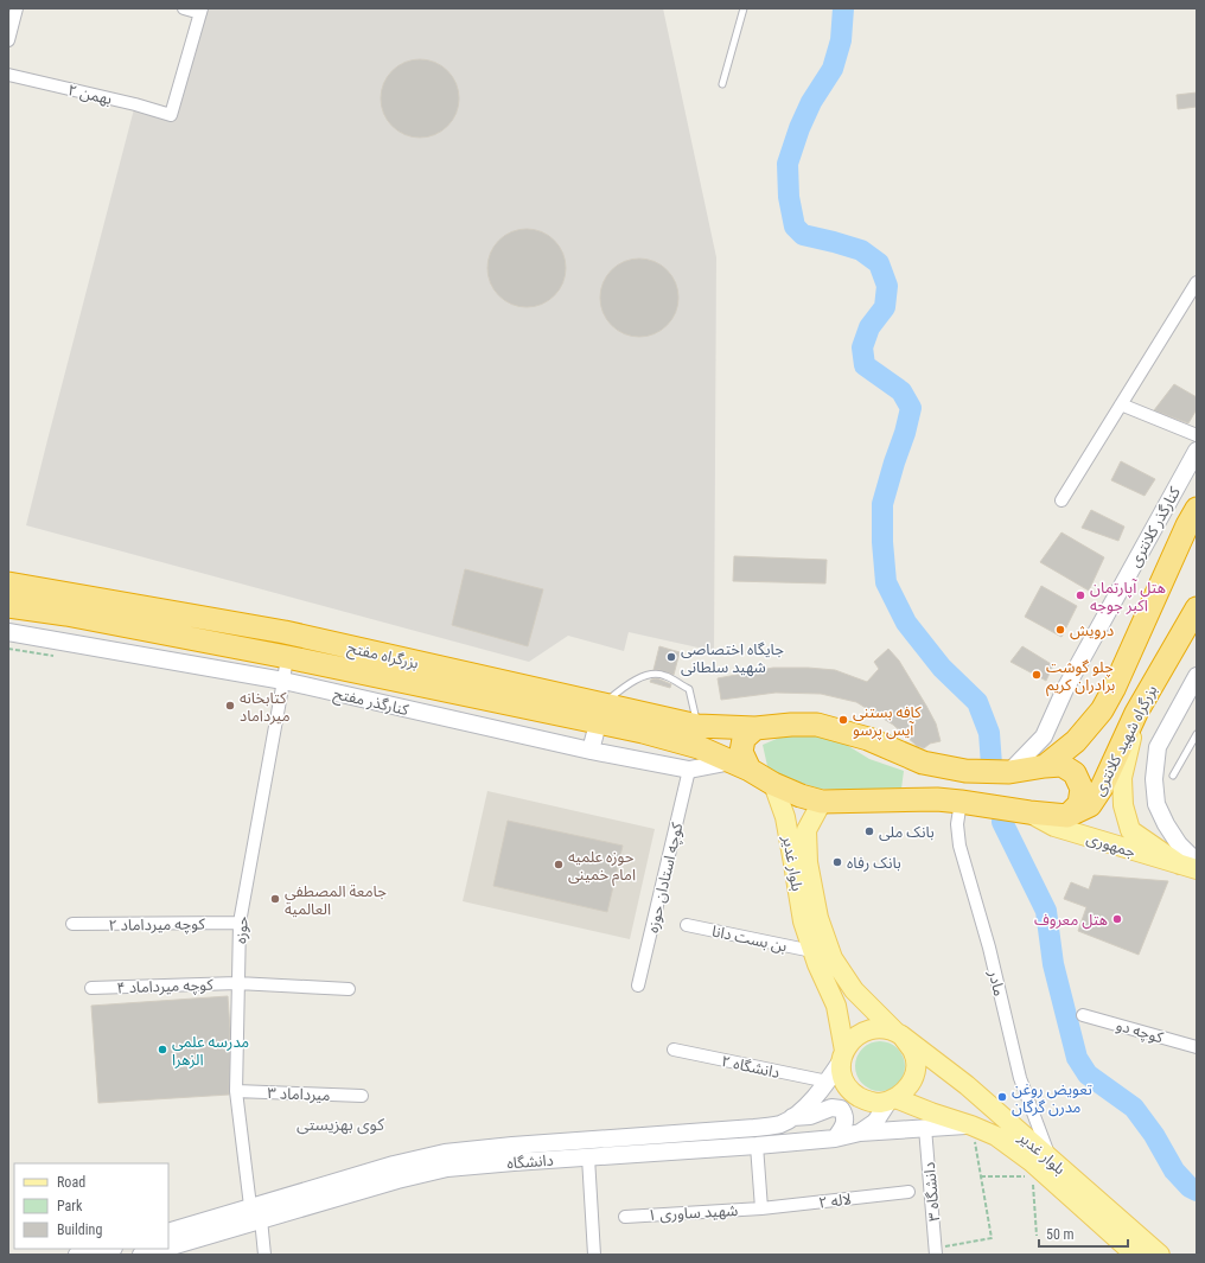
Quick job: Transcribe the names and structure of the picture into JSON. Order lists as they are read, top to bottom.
{
  "streets": {
    "highway": ["بزرگراه مفتح", "بزرگراه شهید کلانتری"],
    "main road": [
      "کنارگذر کلانتری",
      "کنارگذر مفتح",
      "جمهوری",
      "بلوار غدیر",
      "دانشگاه"
    ],
    "street": [
      "بهمن ۲",
      "کوچه استادان حوزه",
      "کوچه میرداماد ۲",
      "حوزه",
      "بن بست دانا",
      "مادر",
      "کوچه میرداماد ۴",
      "کوچه دو",
      "دانشگاه ۲",
      "۳ میرداماد",
      "۳ دانشگاه",
      "۲ لاله",
      "۱ شهید ساوری"
    ]
  },
  "crossings": [
    ["کنارگذر کلانتری", "بزرگراه مفتح"],
    ["بزرگراه مفتح", "کنارگذر مفتح"],
    ["بزرگراه مفتح", "بزرگراه شهید کلانتری"],
    ["بزرگراه مفتح", "بلوار غدیر"],
    ["بزرگراه مفتح", "حوزه"],
    ["کنارگذر مفتح", "کوچه استادان حوزه"],
    ["کنارگذر مفتح", "حوزه"],
    ["بزرگراه شهید کلانتری", "جمهوری"],
    ["بزرگراه شهید کلانتری", "بلوار غدیر"],
    ["بزرگراه شهید کلانتری", "مادر"],
    ["بلوار غدیر", "بن بست دانا"],
    ["بلوار غدیر", "مادر"],
    ["بلوار غدیر", "دانشگاه"],
    ["بلوار غدیر", "۳ دانشگاه"],
    ["کوچه میرداماد ۲", "حوزه"],
    ["حوزه", "کوچه میرداماد ۴"],
    ["حوزه", "۳ میرداماد"],
    ["حوزه", "دانشگاه"],
    ["دانشگاه ۲", "دانشگاه"],
    ["۲ لاله", "۱ شهید ساوری"]
  ],
  "districts": ["کوی بهزیستی"],
  "places": [
    "هتل آپارتمان اکبر جوجه",
    "درویش",
    "جایگاه اختصاصی شهید سلطانی",
    "چلو گوشت برادران کریم",
    "کتابخانه میرداماد",
    "کافه بستنی آیس پرسو",
    "بانک ملی",
    "بانک رفاه",
    "حوزه علمیه امام خمینی",
    "جامعة المصطفی العالمیة",
    "هتل معروف",
    "مدرسه علمی الزهرا",
    "تعویض روغن مدرن گرگان"
  ],
  "legend": ["Road", "Park", "Building"],
  "scale_bar": "50 m"
}
